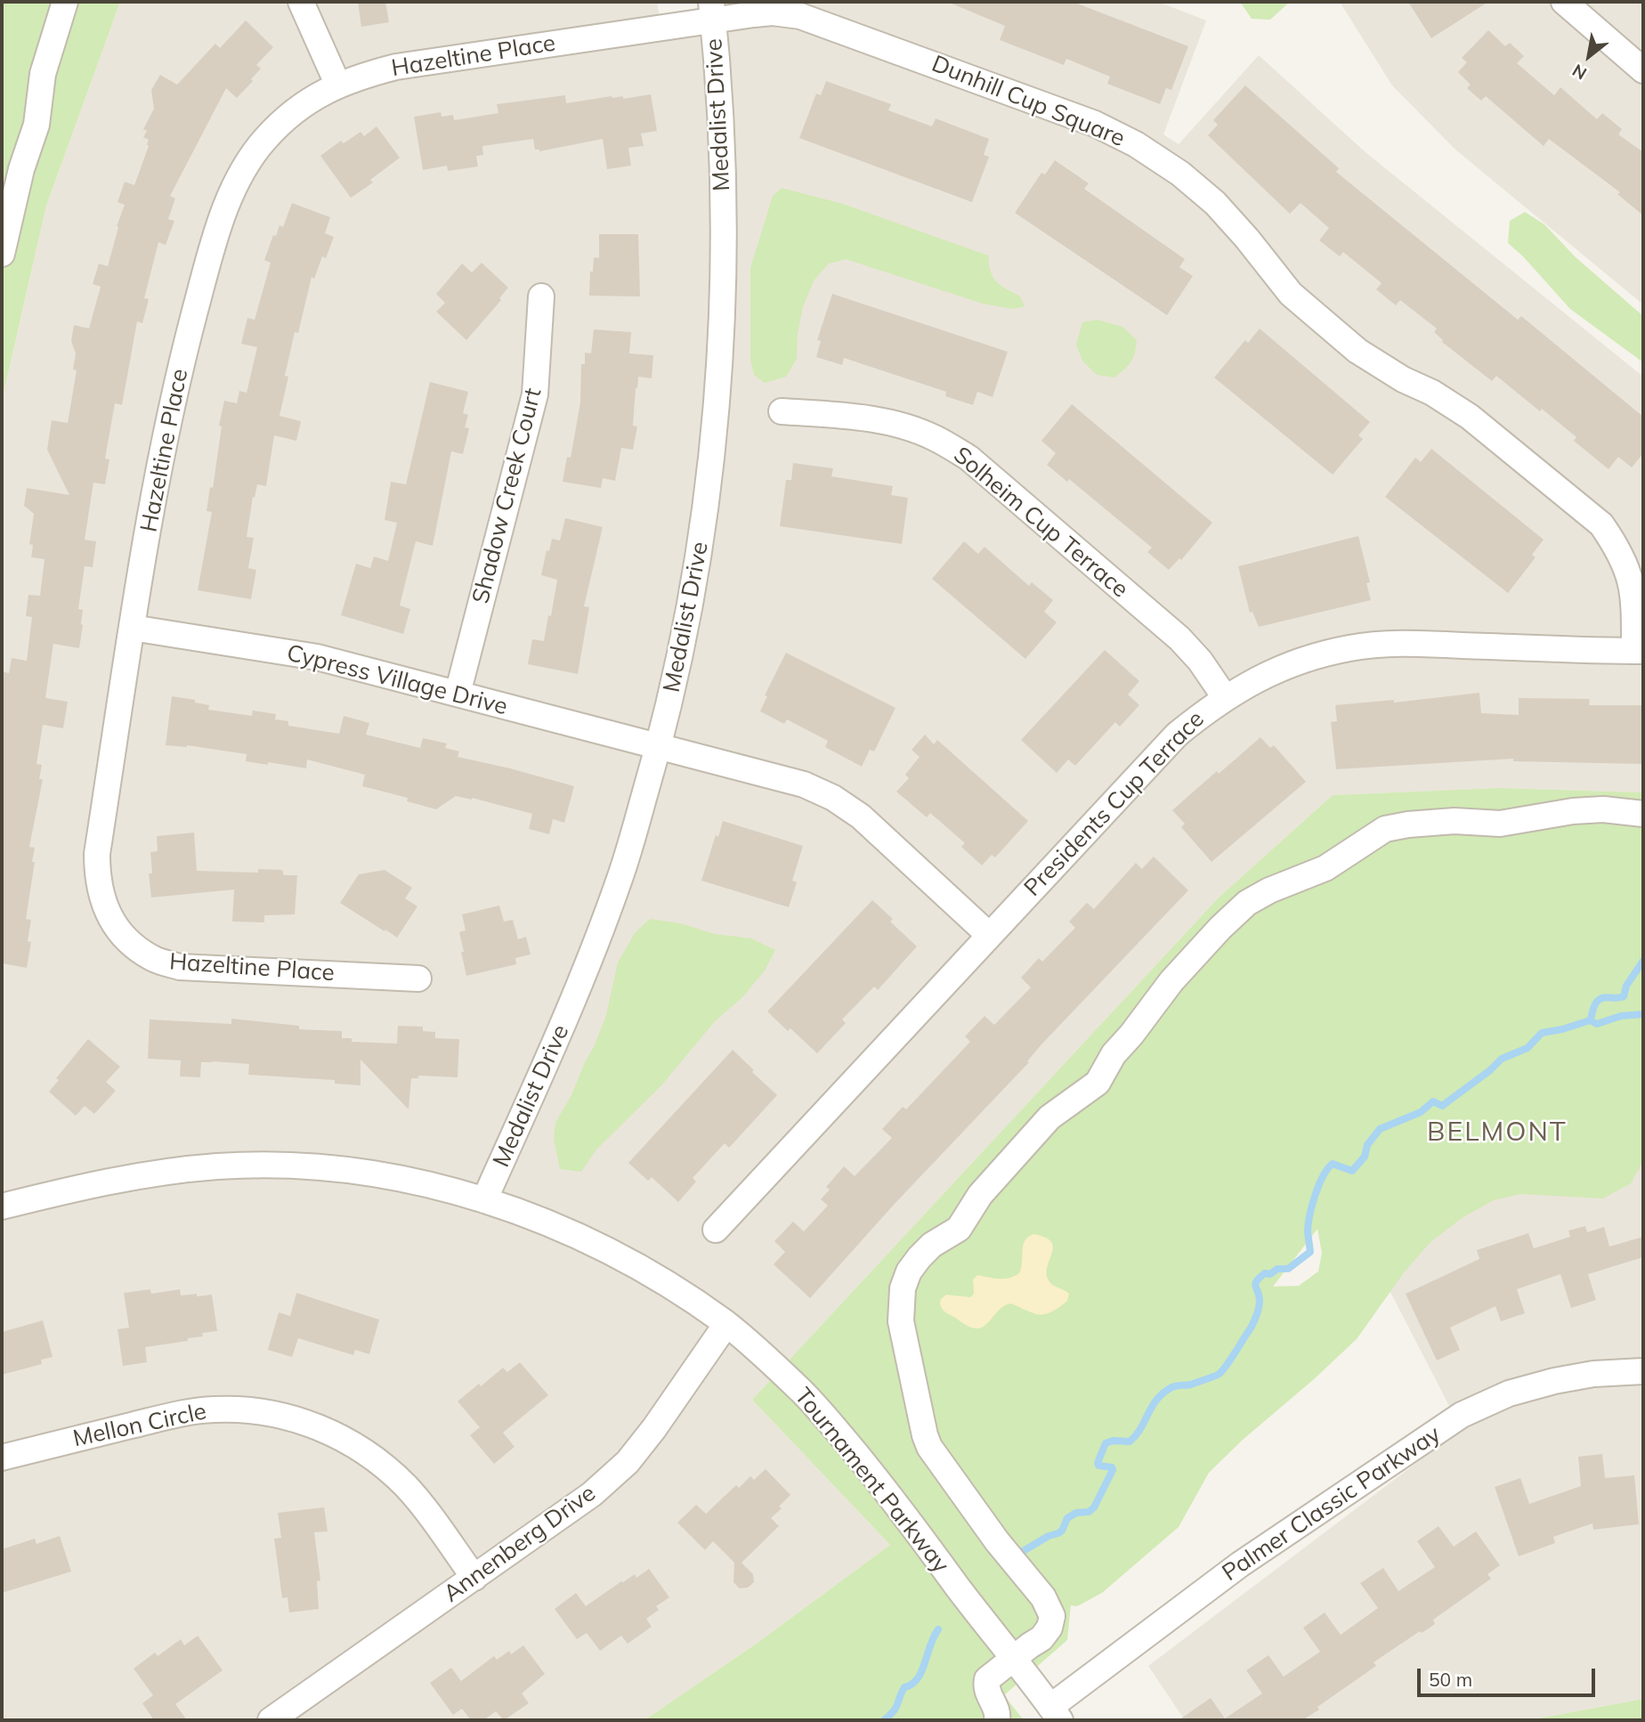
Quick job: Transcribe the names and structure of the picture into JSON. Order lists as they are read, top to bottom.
{
  "streets": {
    "street": [
      "Hazeltine Place",
      "Dunhill Cup Square",
      "Medalist Drive",
      "Shadow Creek Court",
      "Solheim Cup Terrace",
      "Cypress Village Drive",
      "Presidents Cup Terrace",
      "Mellon Circle",
      "Tournament Parkway",
      "Palmer Classic Parkway",
      "Annenberg Drive"
    ]
  },
  "crossings": [
    ["Hazeltine Place", "Dunhill Cup Square"],
    ["Hazeltine Place", "Medalist Drive"],
    ["Hazeltine Place", "Cypress Village Drive"],
    ["Dunhill Cup Square", "Medalist Drive"],
    ["Dunhill Cup Square", "Presidents Cup Terrace"],
    ["Medalist Drive", "Cypress Village Drive"],
    ["Medalist Drive", "Tournament Parkway"],
    ["Shadow Creek Court", "Cypress Village Drive"],
    ["Solheim Cup Terrace", "Presidents Cup Terrace"],
    ["Cypress Village Drive", "Presidents Cup Terrace"],
    ["Mellon Circle", "Annenberg Drive"],
    ["Tournament Parkway", "Palmer Classic Parkway"],
    ["Tournament Parkway", "Annenberg Drive"]
  ],
  "districts": ["BELMONT"],
  "scale_bar": "50 m",
  "north": "bottom left"
}
